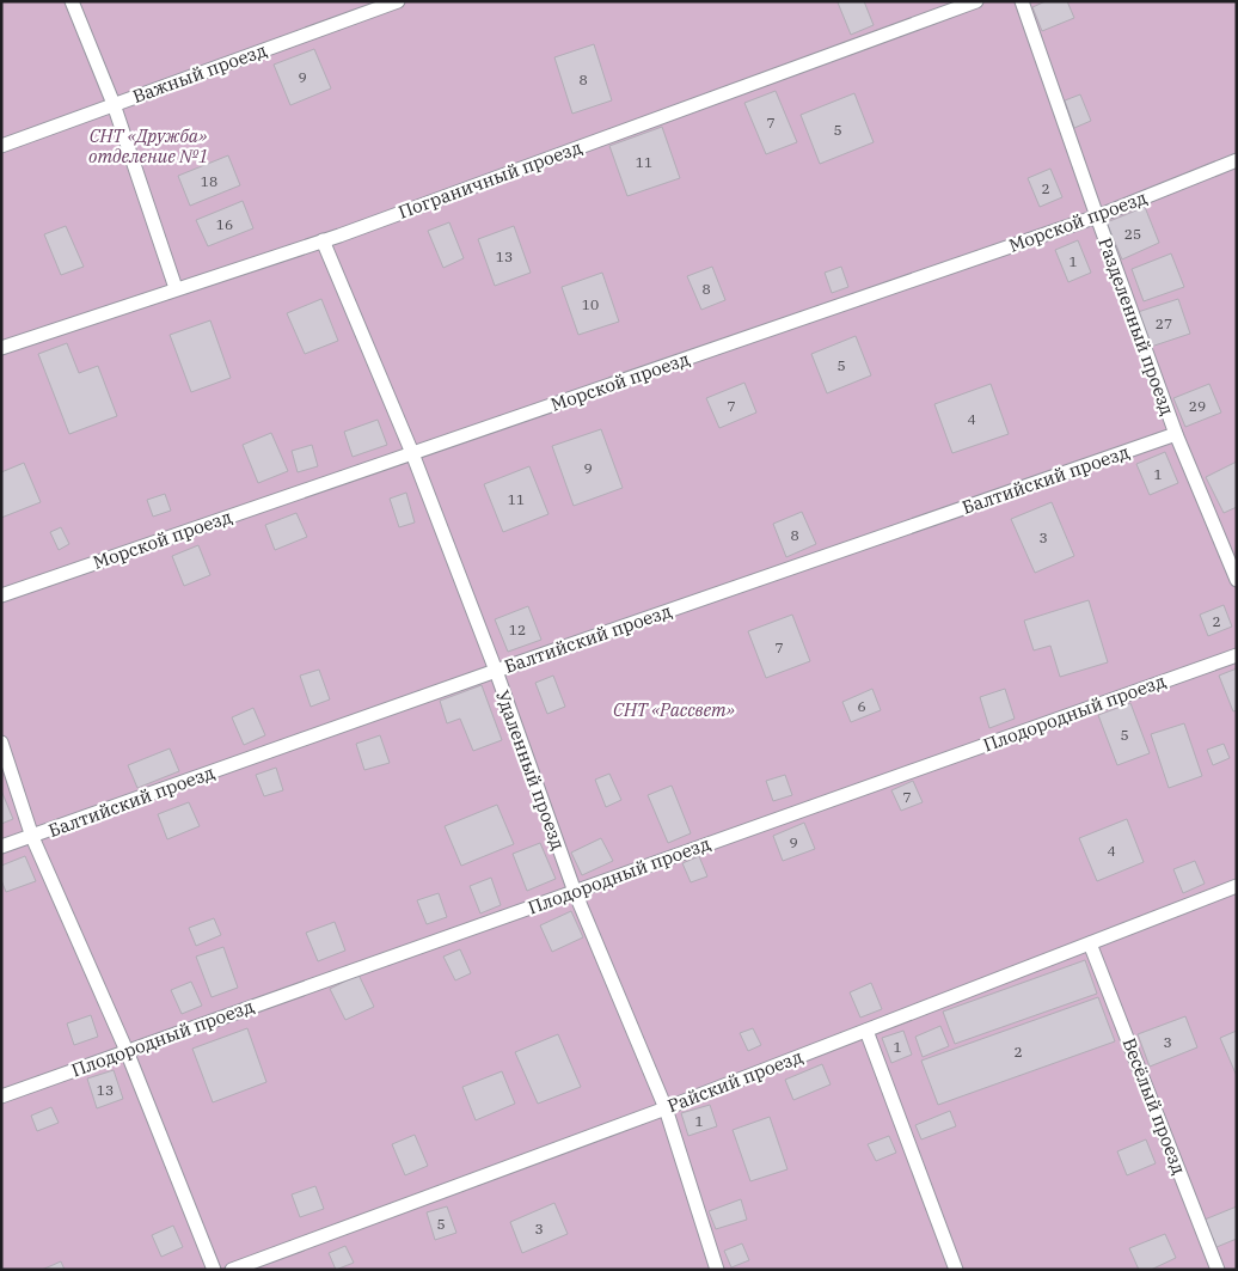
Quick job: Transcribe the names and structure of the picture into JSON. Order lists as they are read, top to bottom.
{
  "streets": {
    "lane": [
      "Важный проезд",
      "Пограничный проезд",
      "Морской проезд",
      "Разделенный проезд",
      "Балтийский проезд",
      "Плодородный проезд",
      "Удаленный проезд",
      "Райский проезд",
      "Весёлый проезд"
    ]
  },
  "crossings": [
    ["Пограничный проезд", "Удаленный проезд"],
    ["Морской проезд", "Разделенный проезд"],
    ["Морской проезд", "Удаленный проезд"],
    ["Разделенный проезд", "Балтийский проезд"],
    ["Балтийский проезд", "Удаленный проезд"],
    ["Плодородный проезд", "Удаленный проезд"],
    ["Удаленный проезд", "Райский проезд"],
    ["Райский проезд", "Весёлый проезд"]
  ],
  "parks": ["СНТ «Дружба» отделение №1", "СНТ «Рассвет»"],
  "house_numbers": [
    "9",
    "8",
    "7",
    "5",
    "11",
    "18",
    "2",
    "16",
    "25",
    "13",
    "1",
    "8",
    "10",
    "27",
    "5",
    "7",
    "29",
    "4",
    "9",
    "1",
    "11",
    "8",
    "3",
    "2",
    "12",
    "7",
    "6",
    "5",
    "7",
    "9",
    "4",
    "3",
    "1",
    "2",
    "13",
    "1",
    "5",
    "3"
  ]
}
